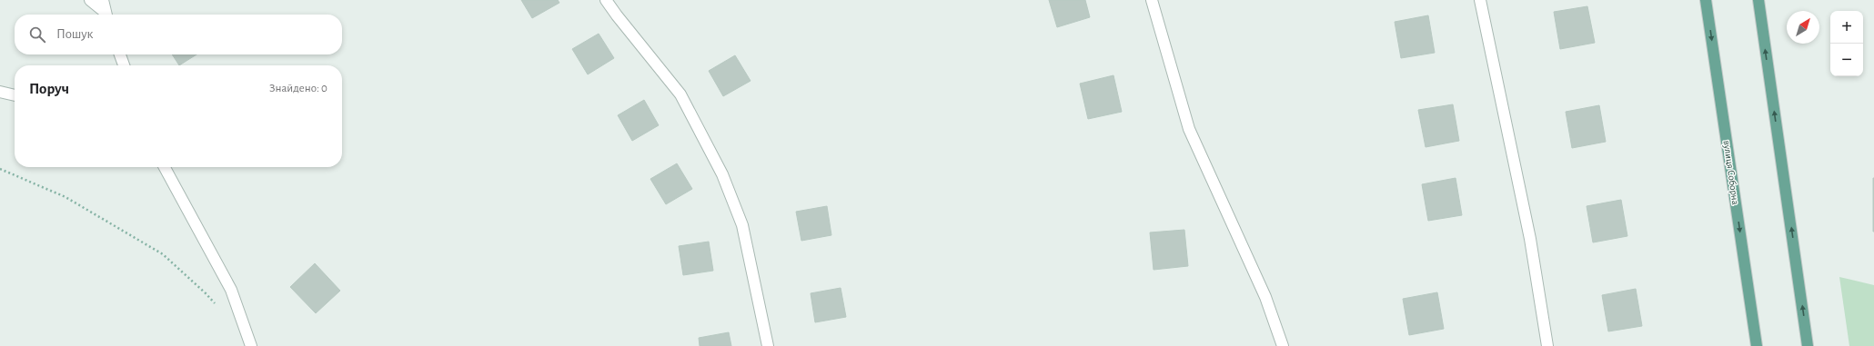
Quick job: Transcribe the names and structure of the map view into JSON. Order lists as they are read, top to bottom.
{
  "streets": {
    "main road": ["вулиця Соборна"]
  },
  "north": "top right",
  "page": {
    "map_buttons": ["+", "−"],
    "search": "Пошук",
    "heading": ["Поруч", "Знайдено: 0"]
  }
}
